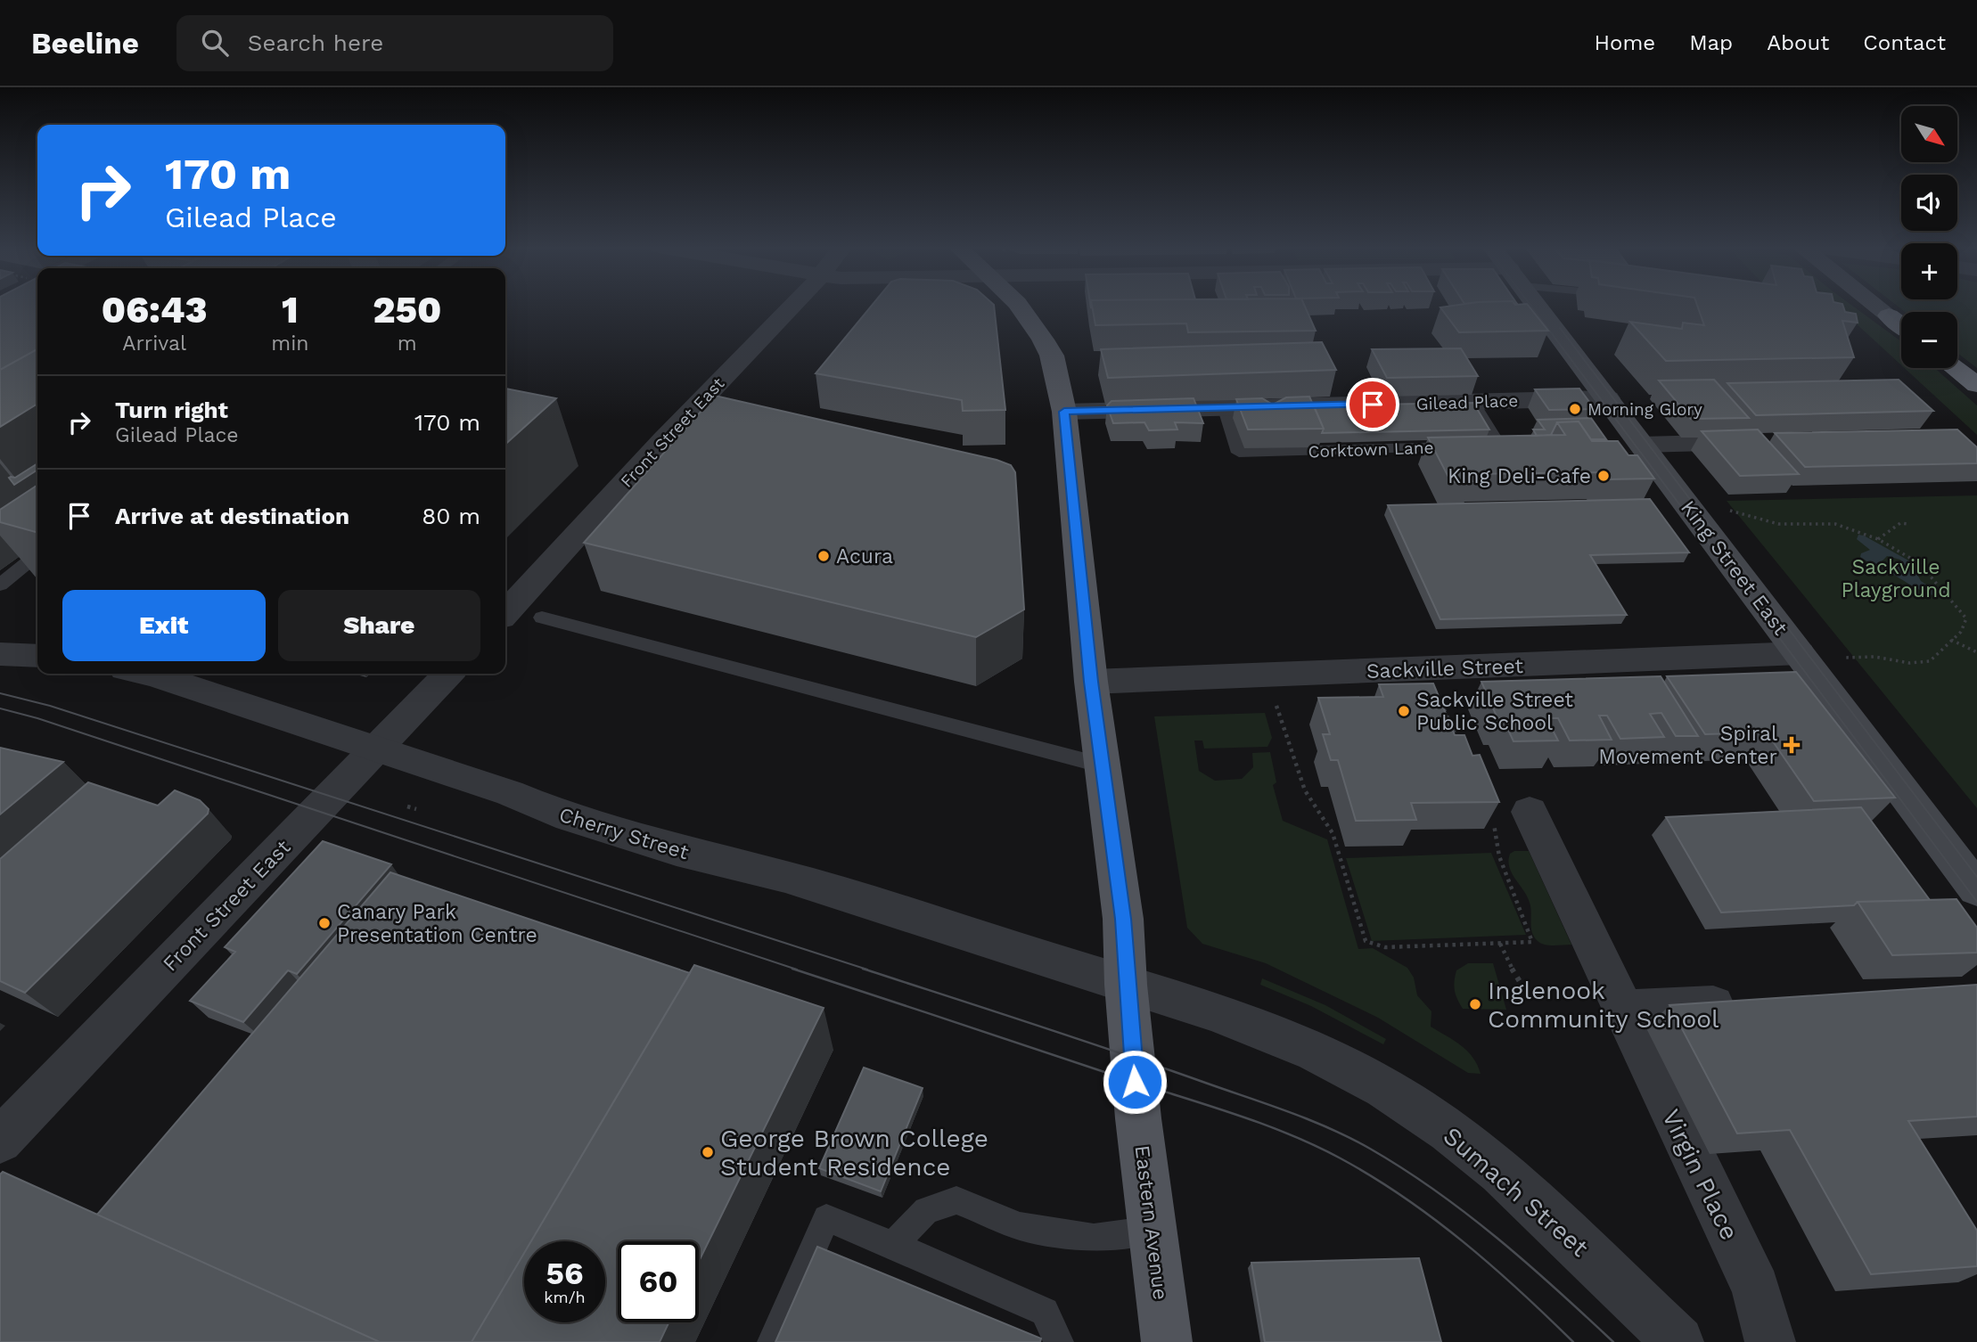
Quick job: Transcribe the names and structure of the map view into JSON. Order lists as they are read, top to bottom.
{
  "streets": {
    "main road": ["King Street East", "Eastern Avenue"],
    "street": [
      "Gilead Place",
      "Front Street East",
      "Sackville Street",
      "Cherry Street",
      "Virgin Place",
      "Sumach Street"
    ],
    "lane": ["Corktown Lane"]
  },
  "crossings": [
    ["Gilead Place", "Corktown Lane"],
    ["Gilead Place", "King Street East"],
    ["Gilead Place", "Eastern Avenue"],
    ["Front Street East", "Cherry Street"],
    ["King Street East", "Sackville Street"],
    ["Sackville Street", "Eastern Avenue"],
    ["Cherry Street", "Sumach Street"],
    ["Cherry Street", "Eastern Avenue"],
    ["Sumach Street", "Eastern Avenue"]
  ],
  "parks": ["Sackville Playground"],
  "places": {
    "other": [
      "Morning Glory",
      "King Deli-Cafe",
      "Acura",
      "Sackville Street Public School",
      "Canary Park Presentation Centre",
      "Inglenook Community School",
      "George Brown College Student Residence"
    ],
    "health": ["Spiral Movement Center"]
  },
  "north": "bottom right",
  "page": {
    "header": "Beeline",
    "search": "Search here",
    "nav": [
      "Home",
      "Map",
      "About",
      "Contact"
    ],
    "map_buttons": ["+", "−"],
    "turn": ["170 m", "Gilead Place"],
    "eta": [
      "06:43",
      "Arrival",
      "1",
      "min",
      "250",
      "m"
    ],
    "list": [
      {
        "name": "Turn right",
        "note": "Gilead Place",
        "value": "170 m"
      },
      {
        "name": "Arrive at destination",
        "value": "80 m"
      }
    ],
    "buttons": ["Exit", "Share"],
    "speed": "56 km/h",
    "limit": "60"
  }
}
